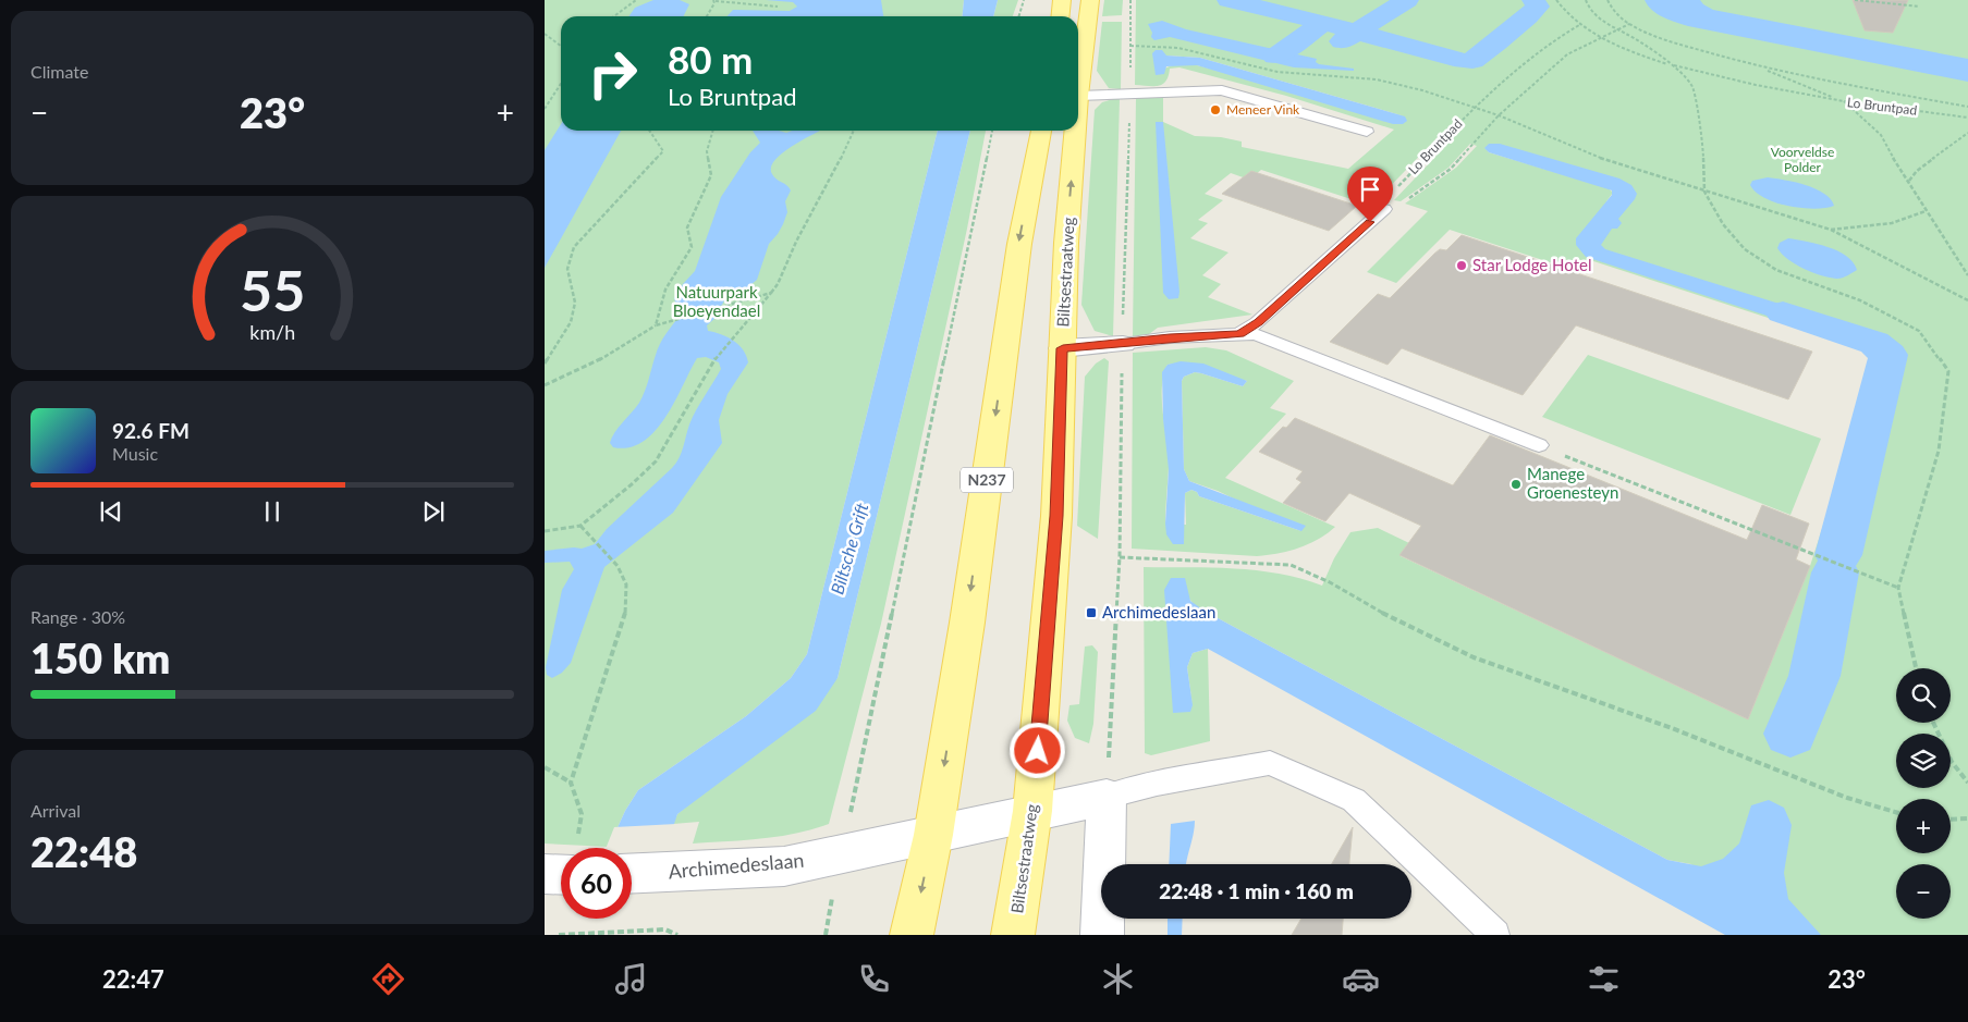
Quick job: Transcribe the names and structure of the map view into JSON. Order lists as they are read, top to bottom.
{
  "streets": {
    "main road": ["Biltsestraatweg", "N237"],
    "street": ["Archimedeslaan"],
    "path": ["Lo Bruntpad"]
  },
  "crossings": [
    ["Biltsestraatweg", "Archimedeslaan"],
    ["N237", "Archimedeslaan"]
  ],
  "water": ["Biltsche Grift"],
  "parks": ["Voorveldse Polder", "Natuurpark Bloeyendael"],
  "places": {
    "other": ["Meneer Vink", "Star Lodge Hotel", "Manege Groenesteyn"],
    "transit": ["Archimedeslaan"]
  },
  "page": {
    "tile": [
      "Climate",
      ["Range · 30%", "150 km"],
      ["Arrival", "22:48"]
    ],
    "turn": ["80 m", "Lo Bruntpad"],
    "heat": ["−", "23°", "+"],
    "song": ["92.6 FM", "Music"],
    "map_buttons": ["+", "−"],
    "limit": "60",
    "trip": "22:48 · 1 min · 160 m",
    "tabs": ["22:47", "23°"],
    "gauge": ["55", "km/h"]
  }
}
